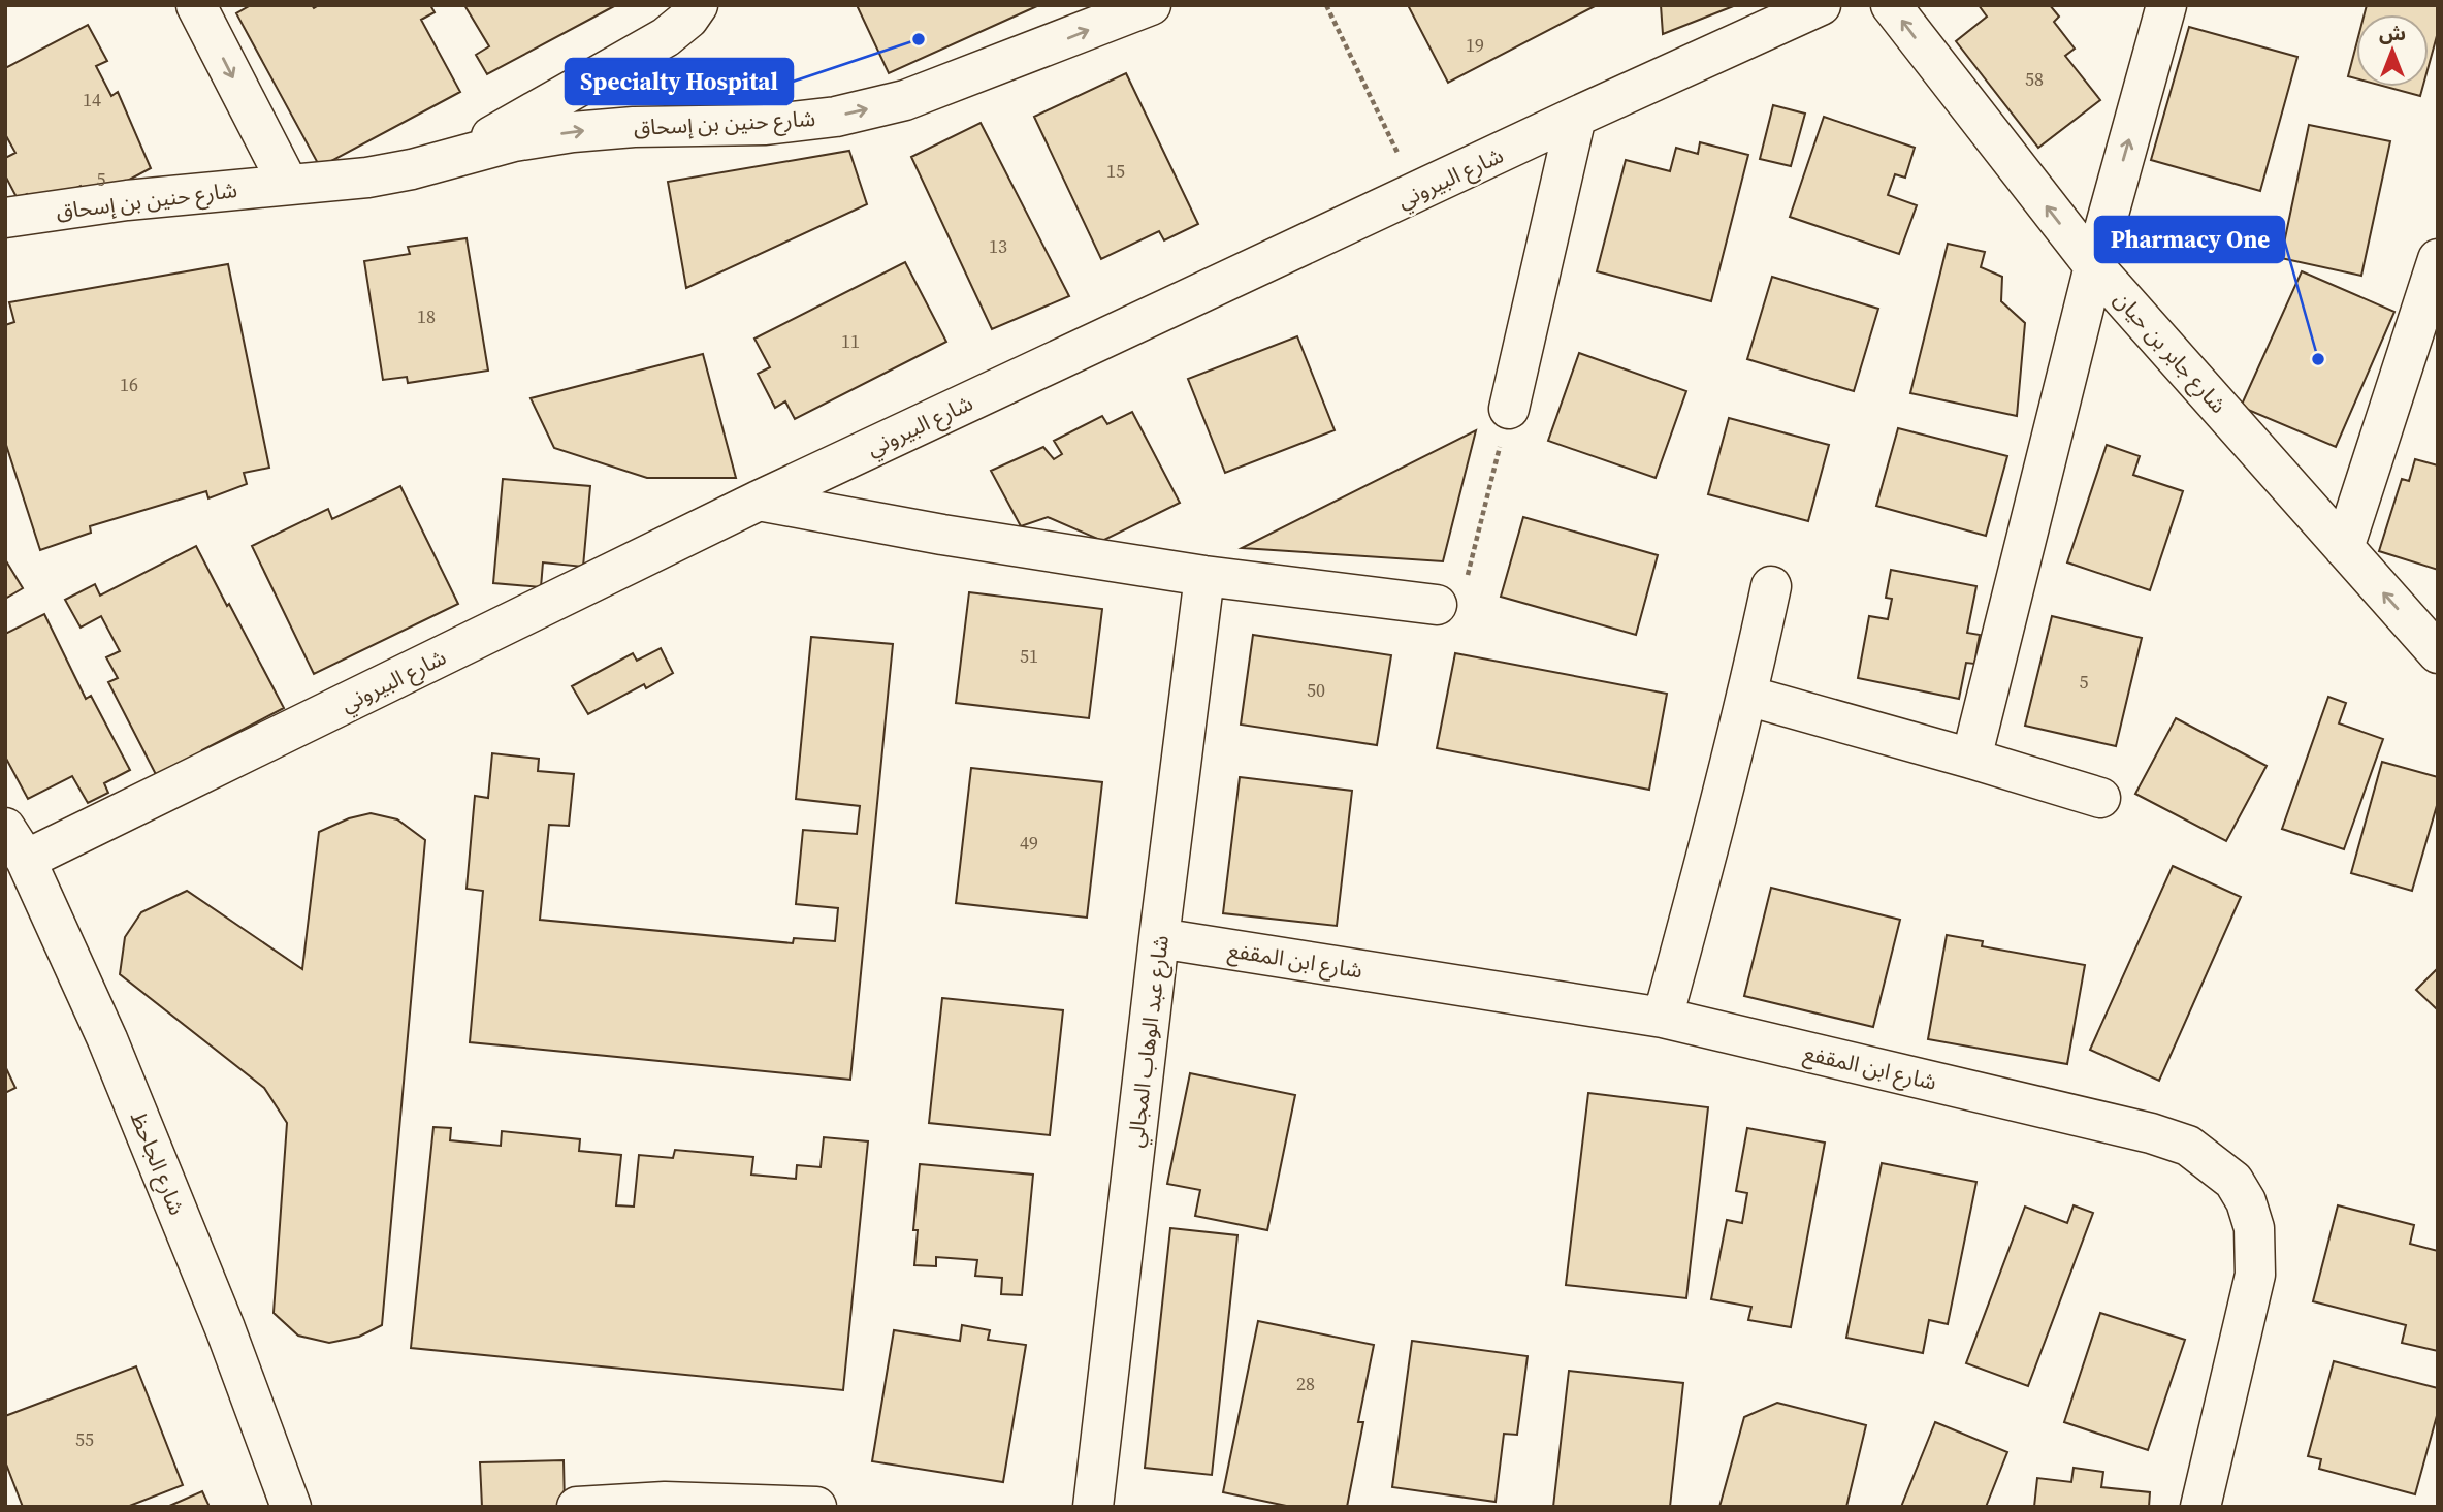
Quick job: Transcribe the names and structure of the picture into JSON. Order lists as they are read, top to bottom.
{
  "streets": {
    "street": [
      "شارع حنين بن إسحاق",
      "شارع البيروني",
      "شارع جابر بن حيان",
      "شارع ابن المقفع",
      "شارع عبد الوهاب المجالي",
      "شارع الجاحظ"
    ]
  },
  "crossings": [
    ["شارع البيروني", "شارع الجاحظ"],
    ["شارع ابن المقفع", "شارع عبد الوهاب المجالي"]
  ],
  "one_way": ["شارع جابر بن حيان"],
  "places": ["Specialty Hospital", "Pharmacy One"],
  "house_numbers": [
    "19",
    "58",
    "14",
    "15",
    "5",
    "13",
    "18",
    "11",
    "16",
    "51",
    "5",
    "50",
    "49",
    "28",
    "55"
  ],
  "north": "top"
}
